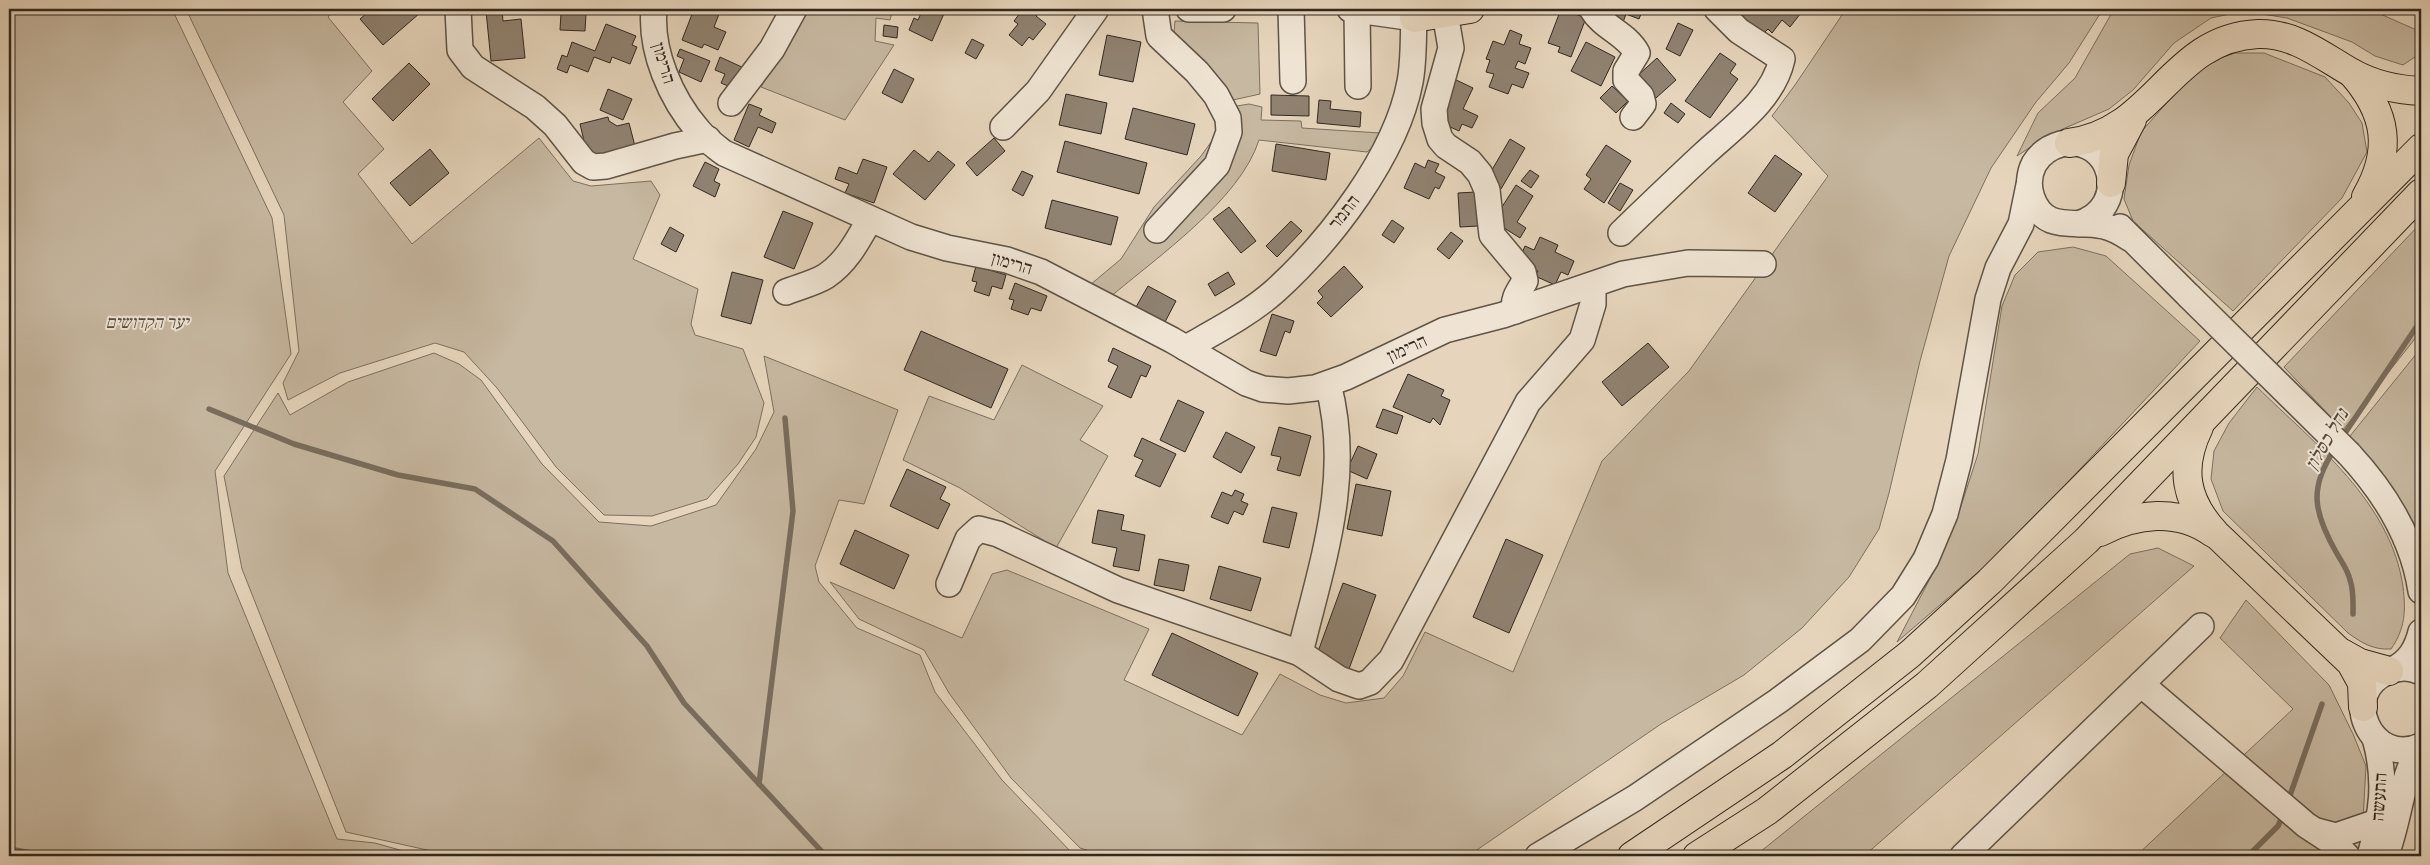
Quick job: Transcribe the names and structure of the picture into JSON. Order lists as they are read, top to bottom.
{
  "streets": {
    "street": ["הרימון", "התמר", "התעשה"]
  },
  "crossings": [
    ["הרימון", "התמר"]
  ],
  "water": ["נחל כסלון"],
  "parks": ["יער הקדושים"]
}
